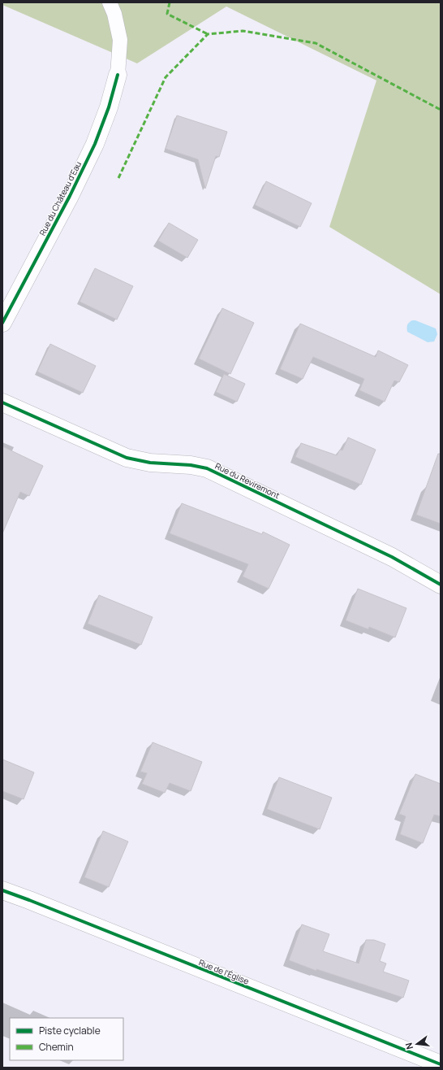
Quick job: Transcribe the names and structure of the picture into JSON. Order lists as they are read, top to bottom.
{
  "streets": {
    "street": ["Rue du Château d'Eau", "Rue du Reviremont", "Rue de l'Église"]
  },
  "legend": ["Piste cyclable", "Chemin"],
  "north": "left"
}
